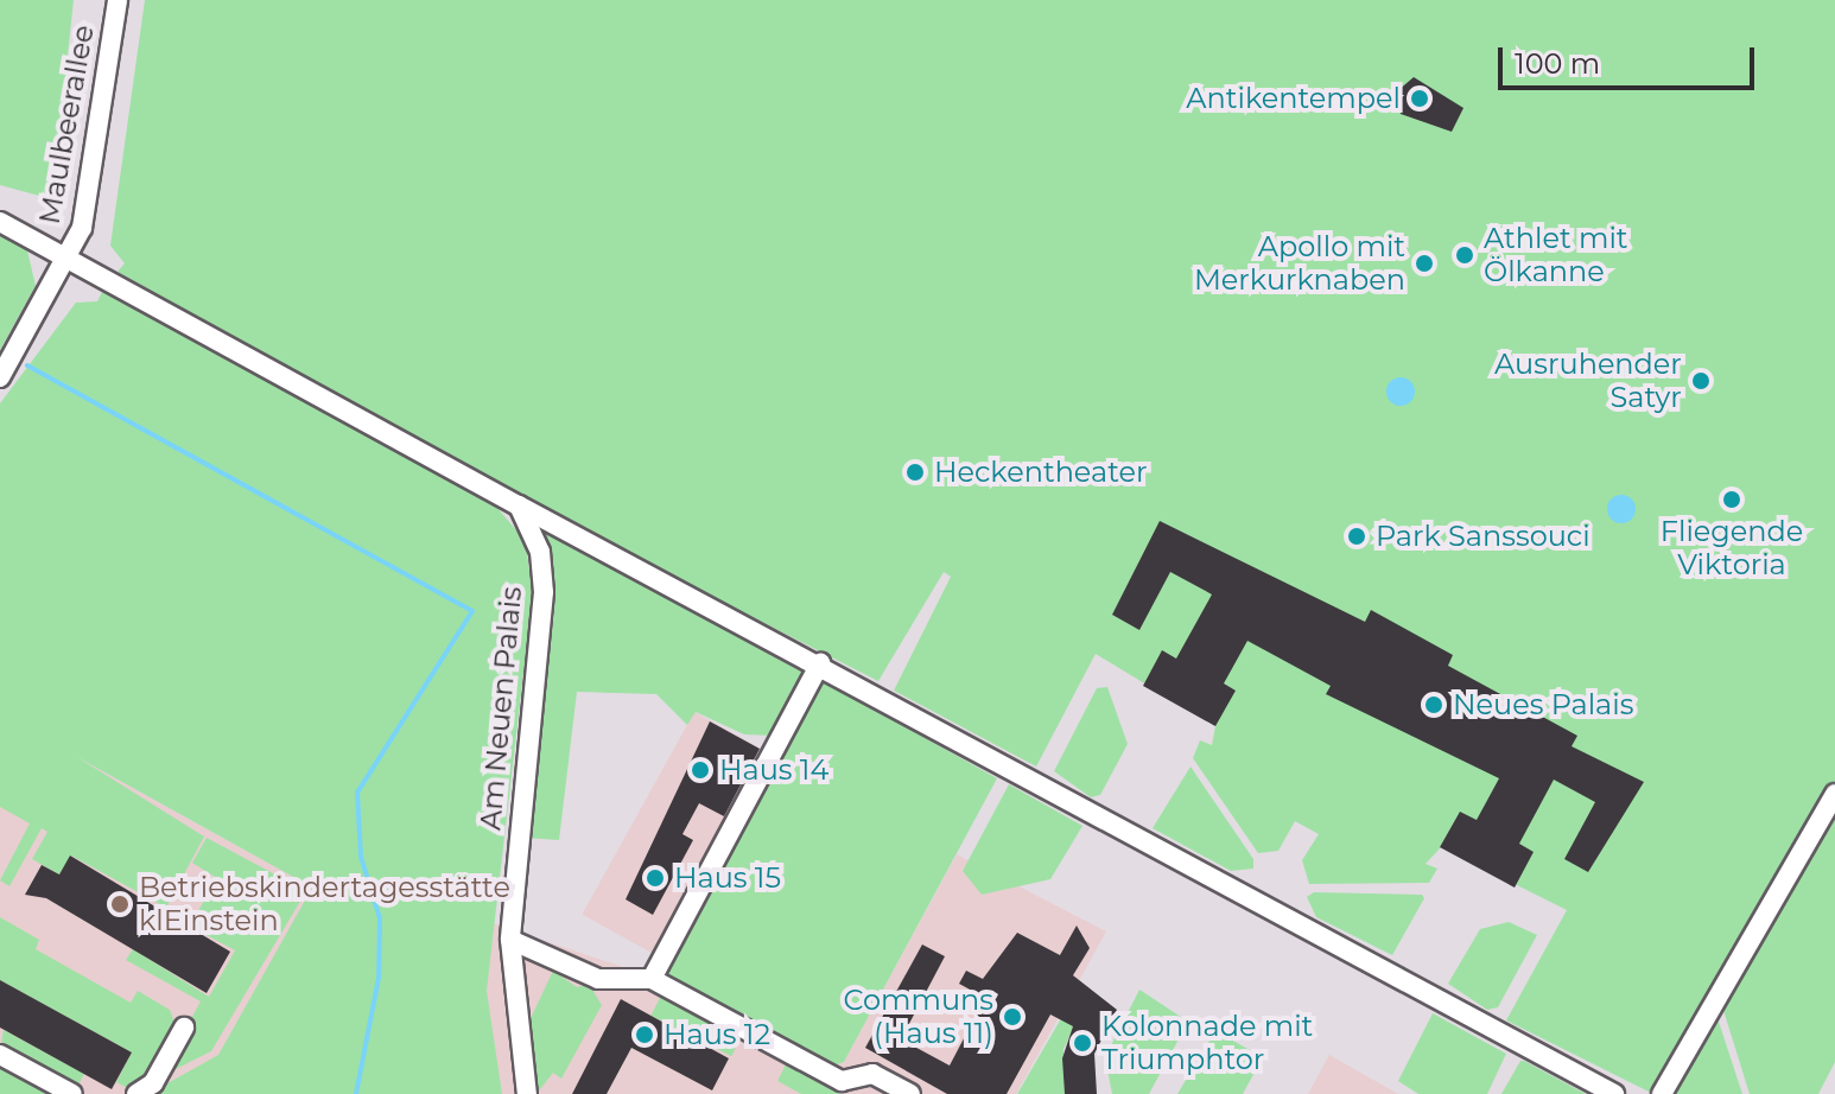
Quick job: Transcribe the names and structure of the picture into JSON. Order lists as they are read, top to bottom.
{
  "streets": {
    "street": ["Maulbeerallee", "Am Neuen Palais"]
  },
  "places": [
    "Antikentempel",
    "Athlet mit Ölkanne",
    "Apollo mit Merkurknaben",
    "Ausruhender Satyr",
    "Heckentheater",
    "Fliegende Viktoria",
    "Park Sanssouci",
    "Neues Palais",
    "Haus 14",
    "Haus 15",
    "Betriebskindertagesstätte klEinstein",
    "Communs (Haus 11)",
    "Haus 12",
    "Kolonnade mit Triumphtor"
  ],
  "scale_bar": "100 m"
}
